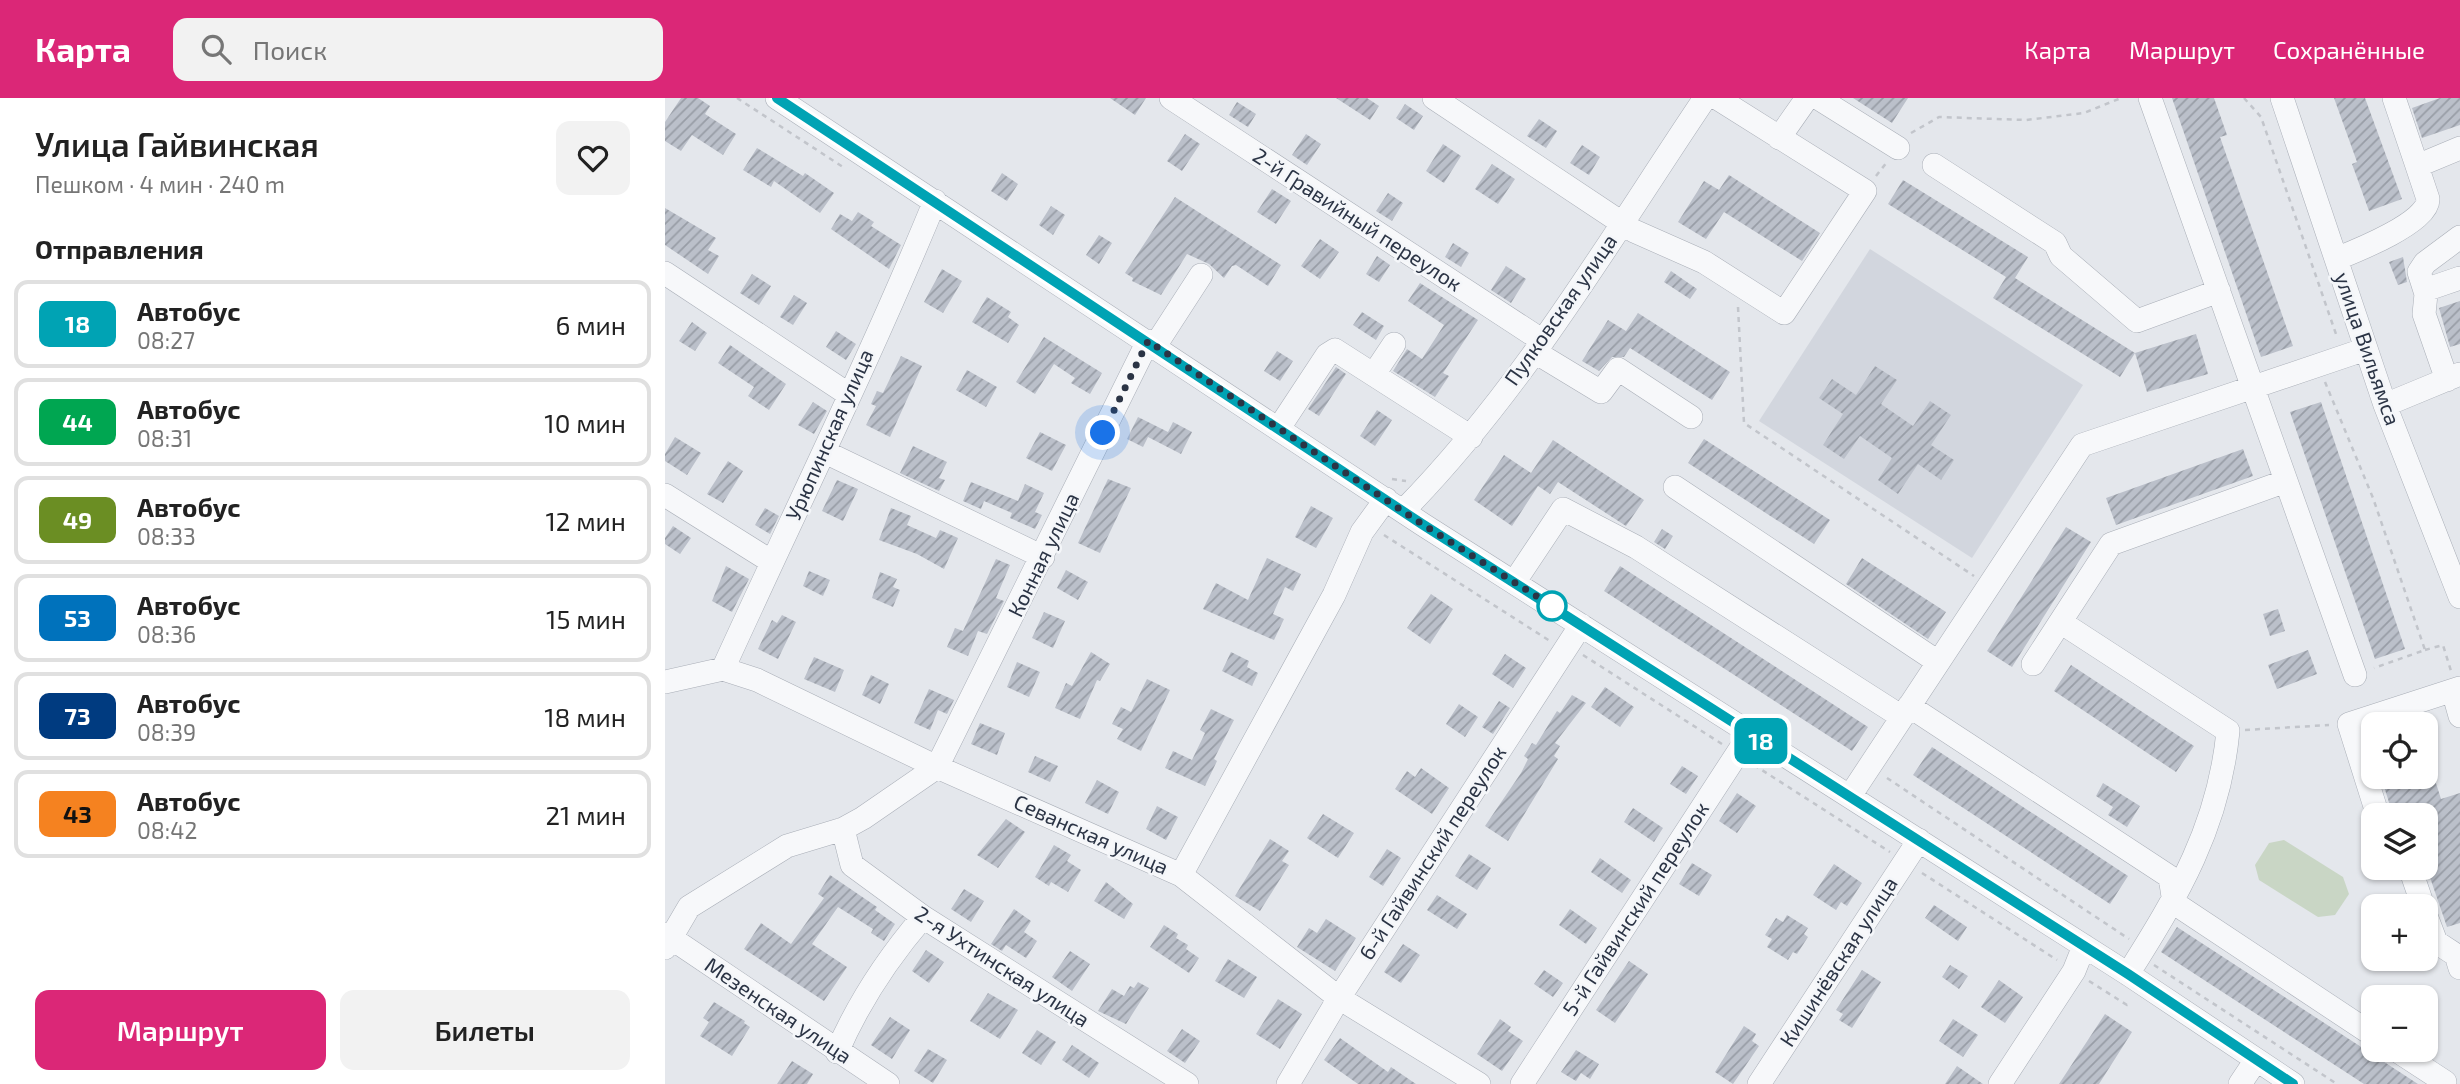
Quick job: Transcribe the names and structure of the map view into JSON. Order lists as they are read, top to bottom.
{
  "streets": {
    "street": [
      "2-й Гравийный переулок",
      "Пулковская улица",
      "улица Вильямса",
      "Урюпинская улица",
      "Конная улица",
      "Севанская улица",
      "6-й Гайвинский переулок",
      "5-й Гайвинский переулок",
      "Кишинёвская улица",
      "2-я Ухтинская улица",
      "Мезенская улица"
    ]
  },
  "crossings": [
    ["2-й Гравийный переулок", "Пулковская улица"],
    ["Пулковская улица", "Севанская улица"],
    ["Урюпинская улица", "Севанская улица"],
    ["Конная улица", "Севанская улица"],
    ["Севанская улица", "6-й Гайвинский переулок"]
  ],
  "lines": ["bus line 18"],
  "page": {
    "header": "Карта",
    "search": "Поиск",
    "nav": ["Карта", "Маршрут", "Сохранённые"],
    "heading": [
      ["Улица Гайвинская", "Пешком · 4 мин · 240 m"],
      "Отправления"
    ],
    "on_map": "18",
    "list": [
      {
        "mark": "18",
        "name": "Автобус",
        "note": "08:27",
        "value": "6 мин"
      },
      {
        "mark": "44",
        "name": "Автобус",
        "note": "08:31",
        "value": "10 мин"
      },
      {
        "mark": "49",
        "name": "Автобус",
        "note": "08:33",
        "value": "12 мин"
      },
      {
        "mark": "53",
        "name": "Автобус",
        "note": "08:36",
        "value": "15 мин"
      },
      {
        "mark": "73",
        "name": "Автобус",
        "note": "08:39",
        "value": "18 мин"
      },
      {
        "mark": "43",
        "name": "Автобус",
        "note": "08:42",
        "value": "21 мин"
      }
    ],
    "map_buttons": ["+", "−"],
    "buttons": ["Маршрут", "Билеты"]
  }
}
